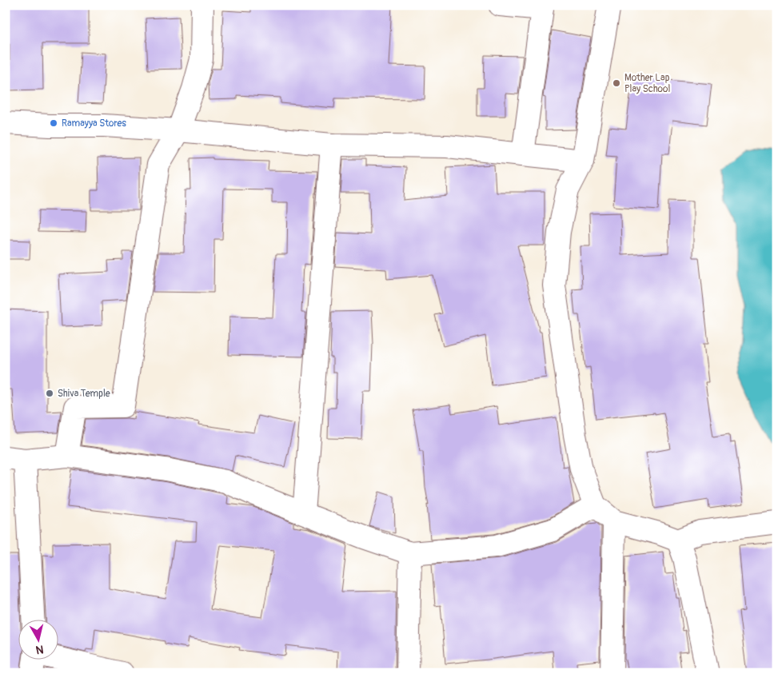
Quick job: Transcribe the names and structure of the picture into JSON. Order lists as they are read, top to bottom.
{
  "places": ["Mother Lap Play School", "Ramayya Stores", "Shiva Temple"],
  "north": "bottom"
}
